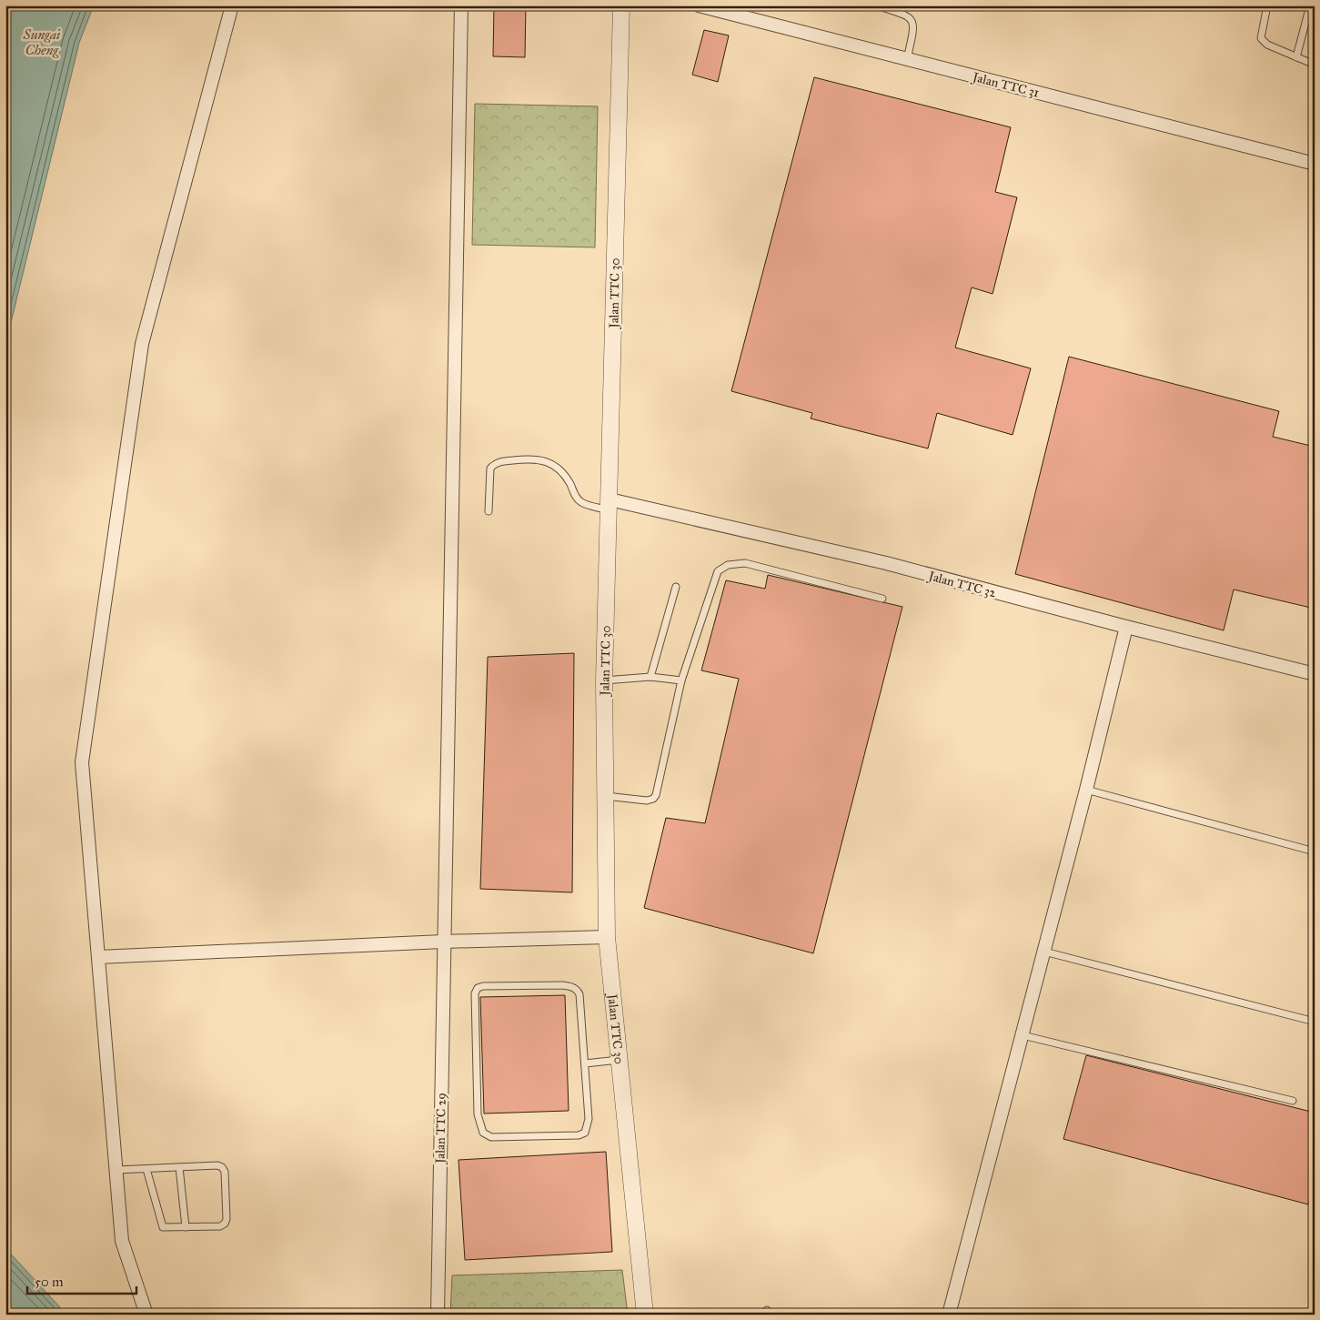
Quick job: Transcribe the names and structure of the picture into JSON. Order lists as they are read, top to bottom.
{
  "streets": {
    "street": [
      "Jalan TTC 31",
      "Jalan TTC 30",
      "Jalan TTC 32",
      "Jalan TTC 29"
    ]
  },
  "crossings": [
    ["Jalan TTC 30", "Jalan TTC 32"]
  ],
  "water": ["Sungai Cheng"],
  "scale_bar": "50 m"
}
